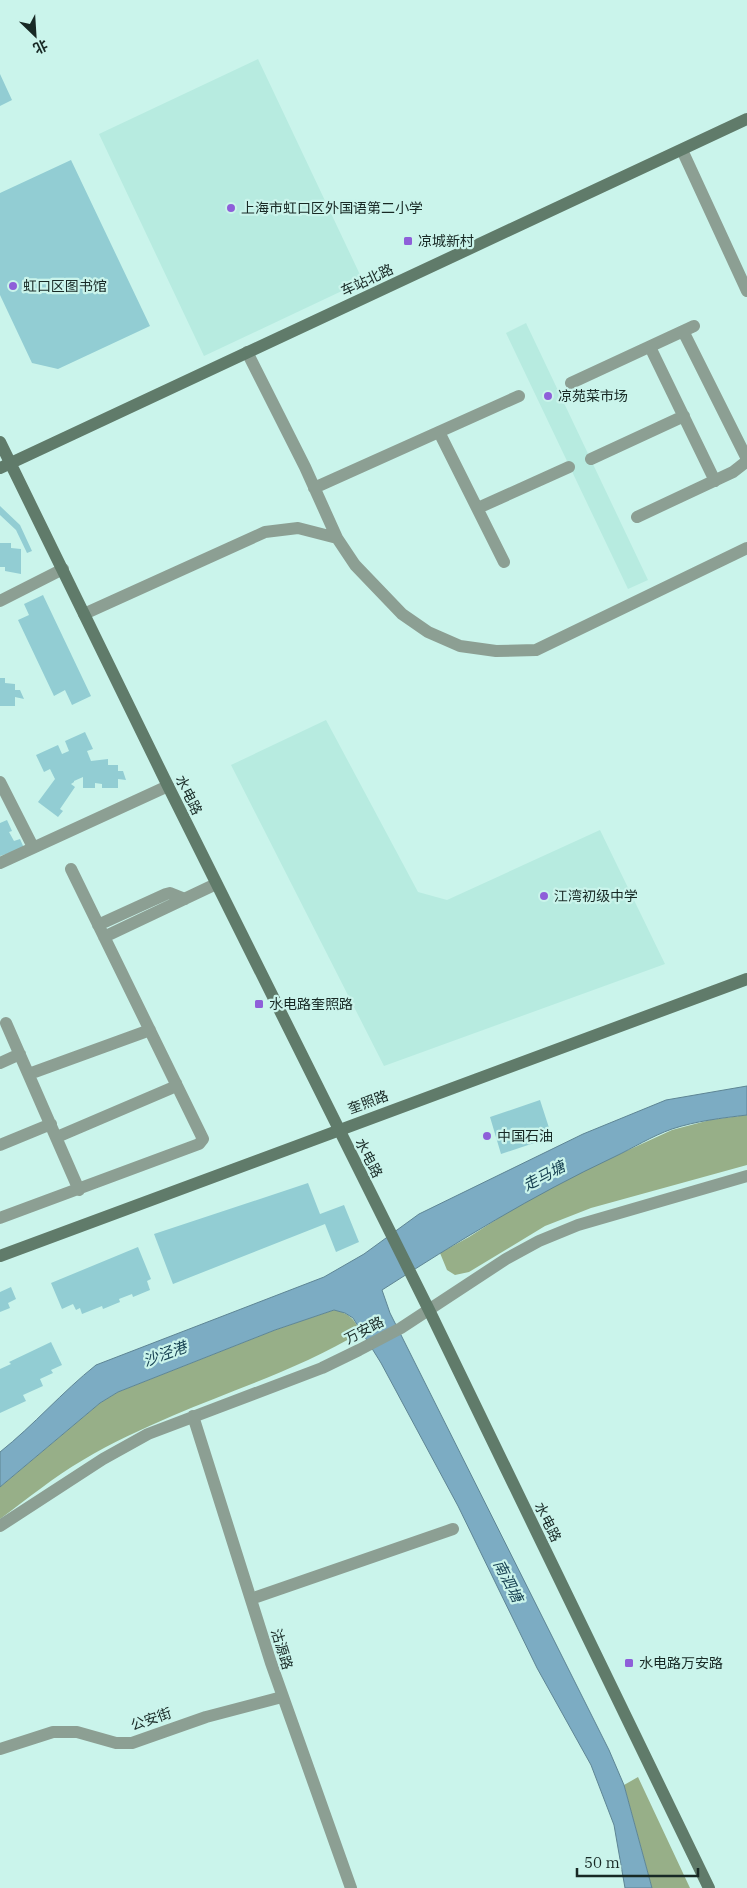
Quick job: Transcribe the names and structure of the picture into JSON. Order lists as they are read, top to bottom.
{
  "streets": {
    "main road": ["车站北路", "水电路", "奎照路"],
    "street": ["万安路", "沽源路", "公安街"]
  },
  "crossings": [
    ["车站北路", "水电路"],
    ["水电路", "奎照路"],
    ["水电路", "万安路"],
    ["万安路", "沽源路"],
    ["沽源路", "公安街"]
  ],
  "water": ["走马塘", "沙泾港", "南泗塘"],
  "places": {
    "other": [
      "上海市虹口区外国语第二小学",
      "虹口区图书馆",
      "凉苑菜市场",
      "江湾初级中学",
      "中国石油"
    ],
    "transit": ["凉城新村", "水电路奎照路", "水电路万安路"]
  },
  "scale_bar": "50 m",
  "north": "bottom right"
}
